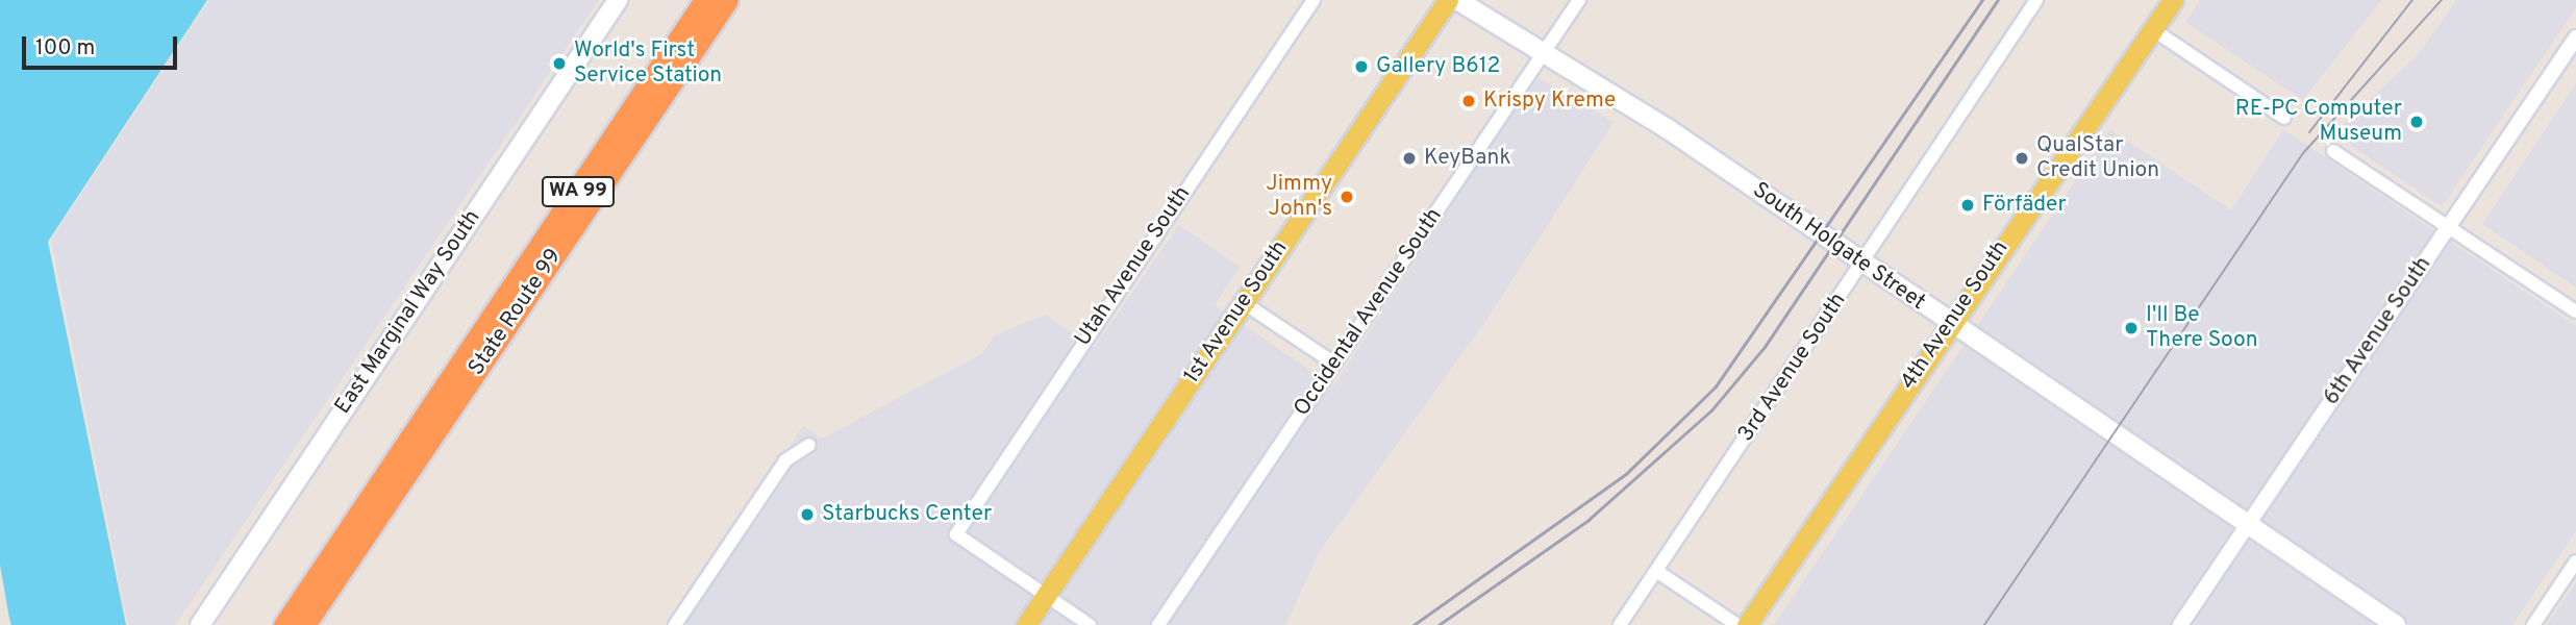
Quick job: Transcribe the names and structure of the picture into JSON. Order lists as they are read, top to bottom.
{
  "streets": {
    "highway": ["WA 99", "State Route 99"],
    "main road": [
      "South Holgate Street",
      "East Marginal Way South",
      "1st Avenue South",
      "4th Avenue South"
    ],
    "street": [
      "Utah Avenue South",
      "Occidental Avenue South",
      "6th Avenue South",
      "3rd Avenue South"
    ]
  },
  "crossings": [
    ["South Holgate Street", "Occidental Avenue South"],
    ["South Holgate Street", "4th Avenue South"],
    ["South Holgate Street", "6th Avenue South"],
    ["South Holgate Street", "3rd Avenue South"],
    ["Utah Avenue South", "1st Avenue South"]
  ],
  "places": [
    "World's First Service Station",
    "Gallery B612",
    "Krispy Kreme",
    "RE-PC Computer Museum",
    "KeyBank",
    "QualStar Credit Union",
    "Jimmy John's",
    "Förfäder",
    "I'll Be There Soon",
    "Starbucks Center"
  ],
  "scale_bar": "100 m"
}
